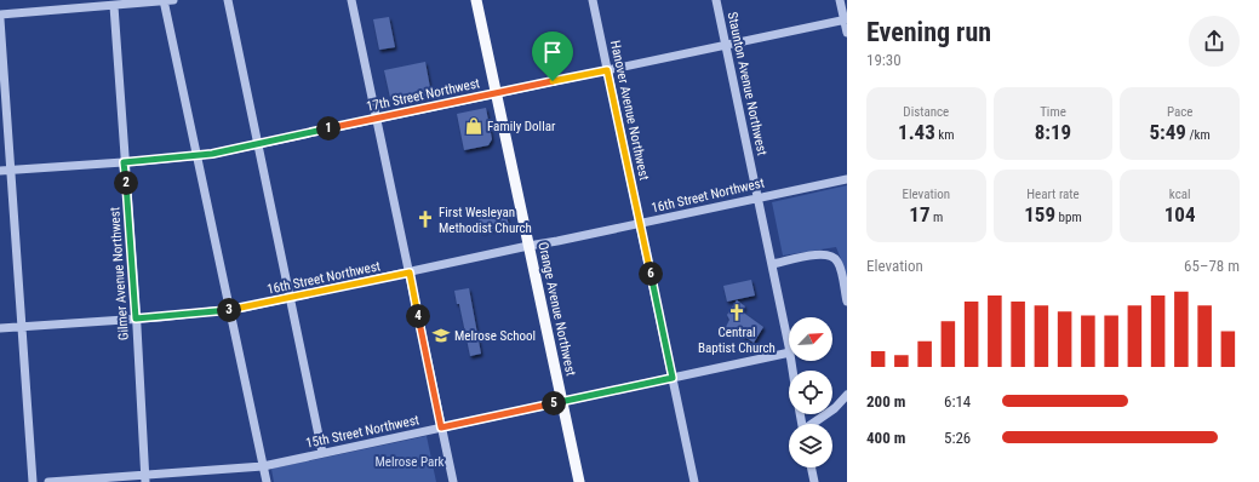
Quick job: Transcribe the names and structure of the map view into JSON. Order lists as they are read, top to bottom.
{
  "streets": {
    "main road": ["Orange Avenue Northwest"],
    "street": [
      "Staunton Avenue Northwest",
      "17th Street Northwest",
      "Hanover Avenue Northwest",
      "16th Street Northwest",
      "Gilmer Avenue Northwest",
      "15th Street Northwest"
    ]
  },
  "crossings": [
    ["Staunton Avenue Northwest", "17th Street Northwest"],
    ["Staunton Avenue Northwest", "16th Street Northwest"],
    ["17th Street Northwest", "Hanover Avenue Northwest"],
    ["17th Street Northwest", "Gilmer Avenue Northwest"],
    ["17th Street Northwest", "Orange Avenue Northwest"],
    ["Hanover Avenue Northwest", "16th Street Northwest"],
    ["Hanover Avenue Northwest", "15th Street Northwest"],
    ["16th Street Northwest", "Gilmer Avenue Northwest"],
    ["16th Street Northwest", "Orange Avenue Northwest"],
    ["Gilmer Avenue Northwest", "15th Street Northwest"],
    ["Orange Avenue Northwest", "15th Street Northwest"]
  ],
  "parks": ["Melrose Park"],
  "places": {
    "shop": ["Family Dollar"],
    "church": ["First Wesleyan Methodist Church", "Central Baptist Church"],
    "school or university": ["Melrose School"]
  },
  "north": "top right",
  "page": {
    "heading": ["Evening run", "19:30"],
    "stats": [
      ["Distance", "1.43 km"],
      ["Time", "8:19"],
      ["Pace", "5:49 /km"],
      ["Elevation", "17 m"],
      ["Heart rate", "159 bpm"],
      ["kcal", "104"]
    ],
    "pins": [
      "1",
      "2",
      "6",
      "3",
      "4",
      "5"
    ],
    "chart": ["Elevation", "65–78 m"],
    "list": [
      {
        "name": "200 m",
        "note": "6:14"
      },
      {
        "name": "400 m",
        "note": "5:26"
      }
    ]
  }
}
